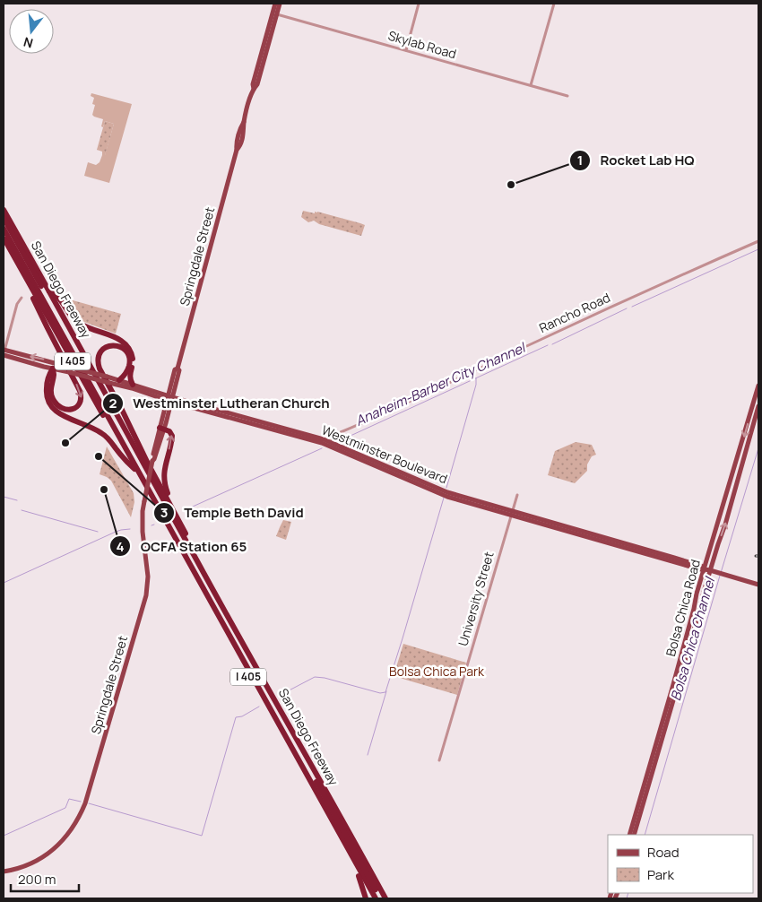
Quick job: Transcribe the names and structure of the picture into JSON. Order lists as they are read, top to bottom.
{
  "streets": {
    "highway": ["San Diego Freeway", "I 405"],
    "main road": ["Springdale Street", "Westminster Boulevard", "Bolsa Chica Road"],
    "street": ["Skylab Road", "Rancho Road", "University Street"]
  },
  "crossings": [
    ["Skylab Road", "Springdale Street"],
    ["Springdale Street", "Westminster Boulevard"],
    ["Rancho Road", "Westminster Boulevard"],
    ["Westminster Boulevard", "University Street"],
    ["Westminster Boulevard", "Bolsa Chica Road"]
  ],
  "water": ["Anaheim-Barber City Channel", "Bolsa Chica Channel"],
  "parks": ["Bolsa Chica Park"],
  "places": [
    "Rocket Lab HQ",
    "Westminster Lutheran Church",
    "Temple Beth David",
    "OCFA Station 65"
  ],
  "legend": ["Road", "Park"],
  "scale_bar": "200 m",
  "north": "bottom"
}
